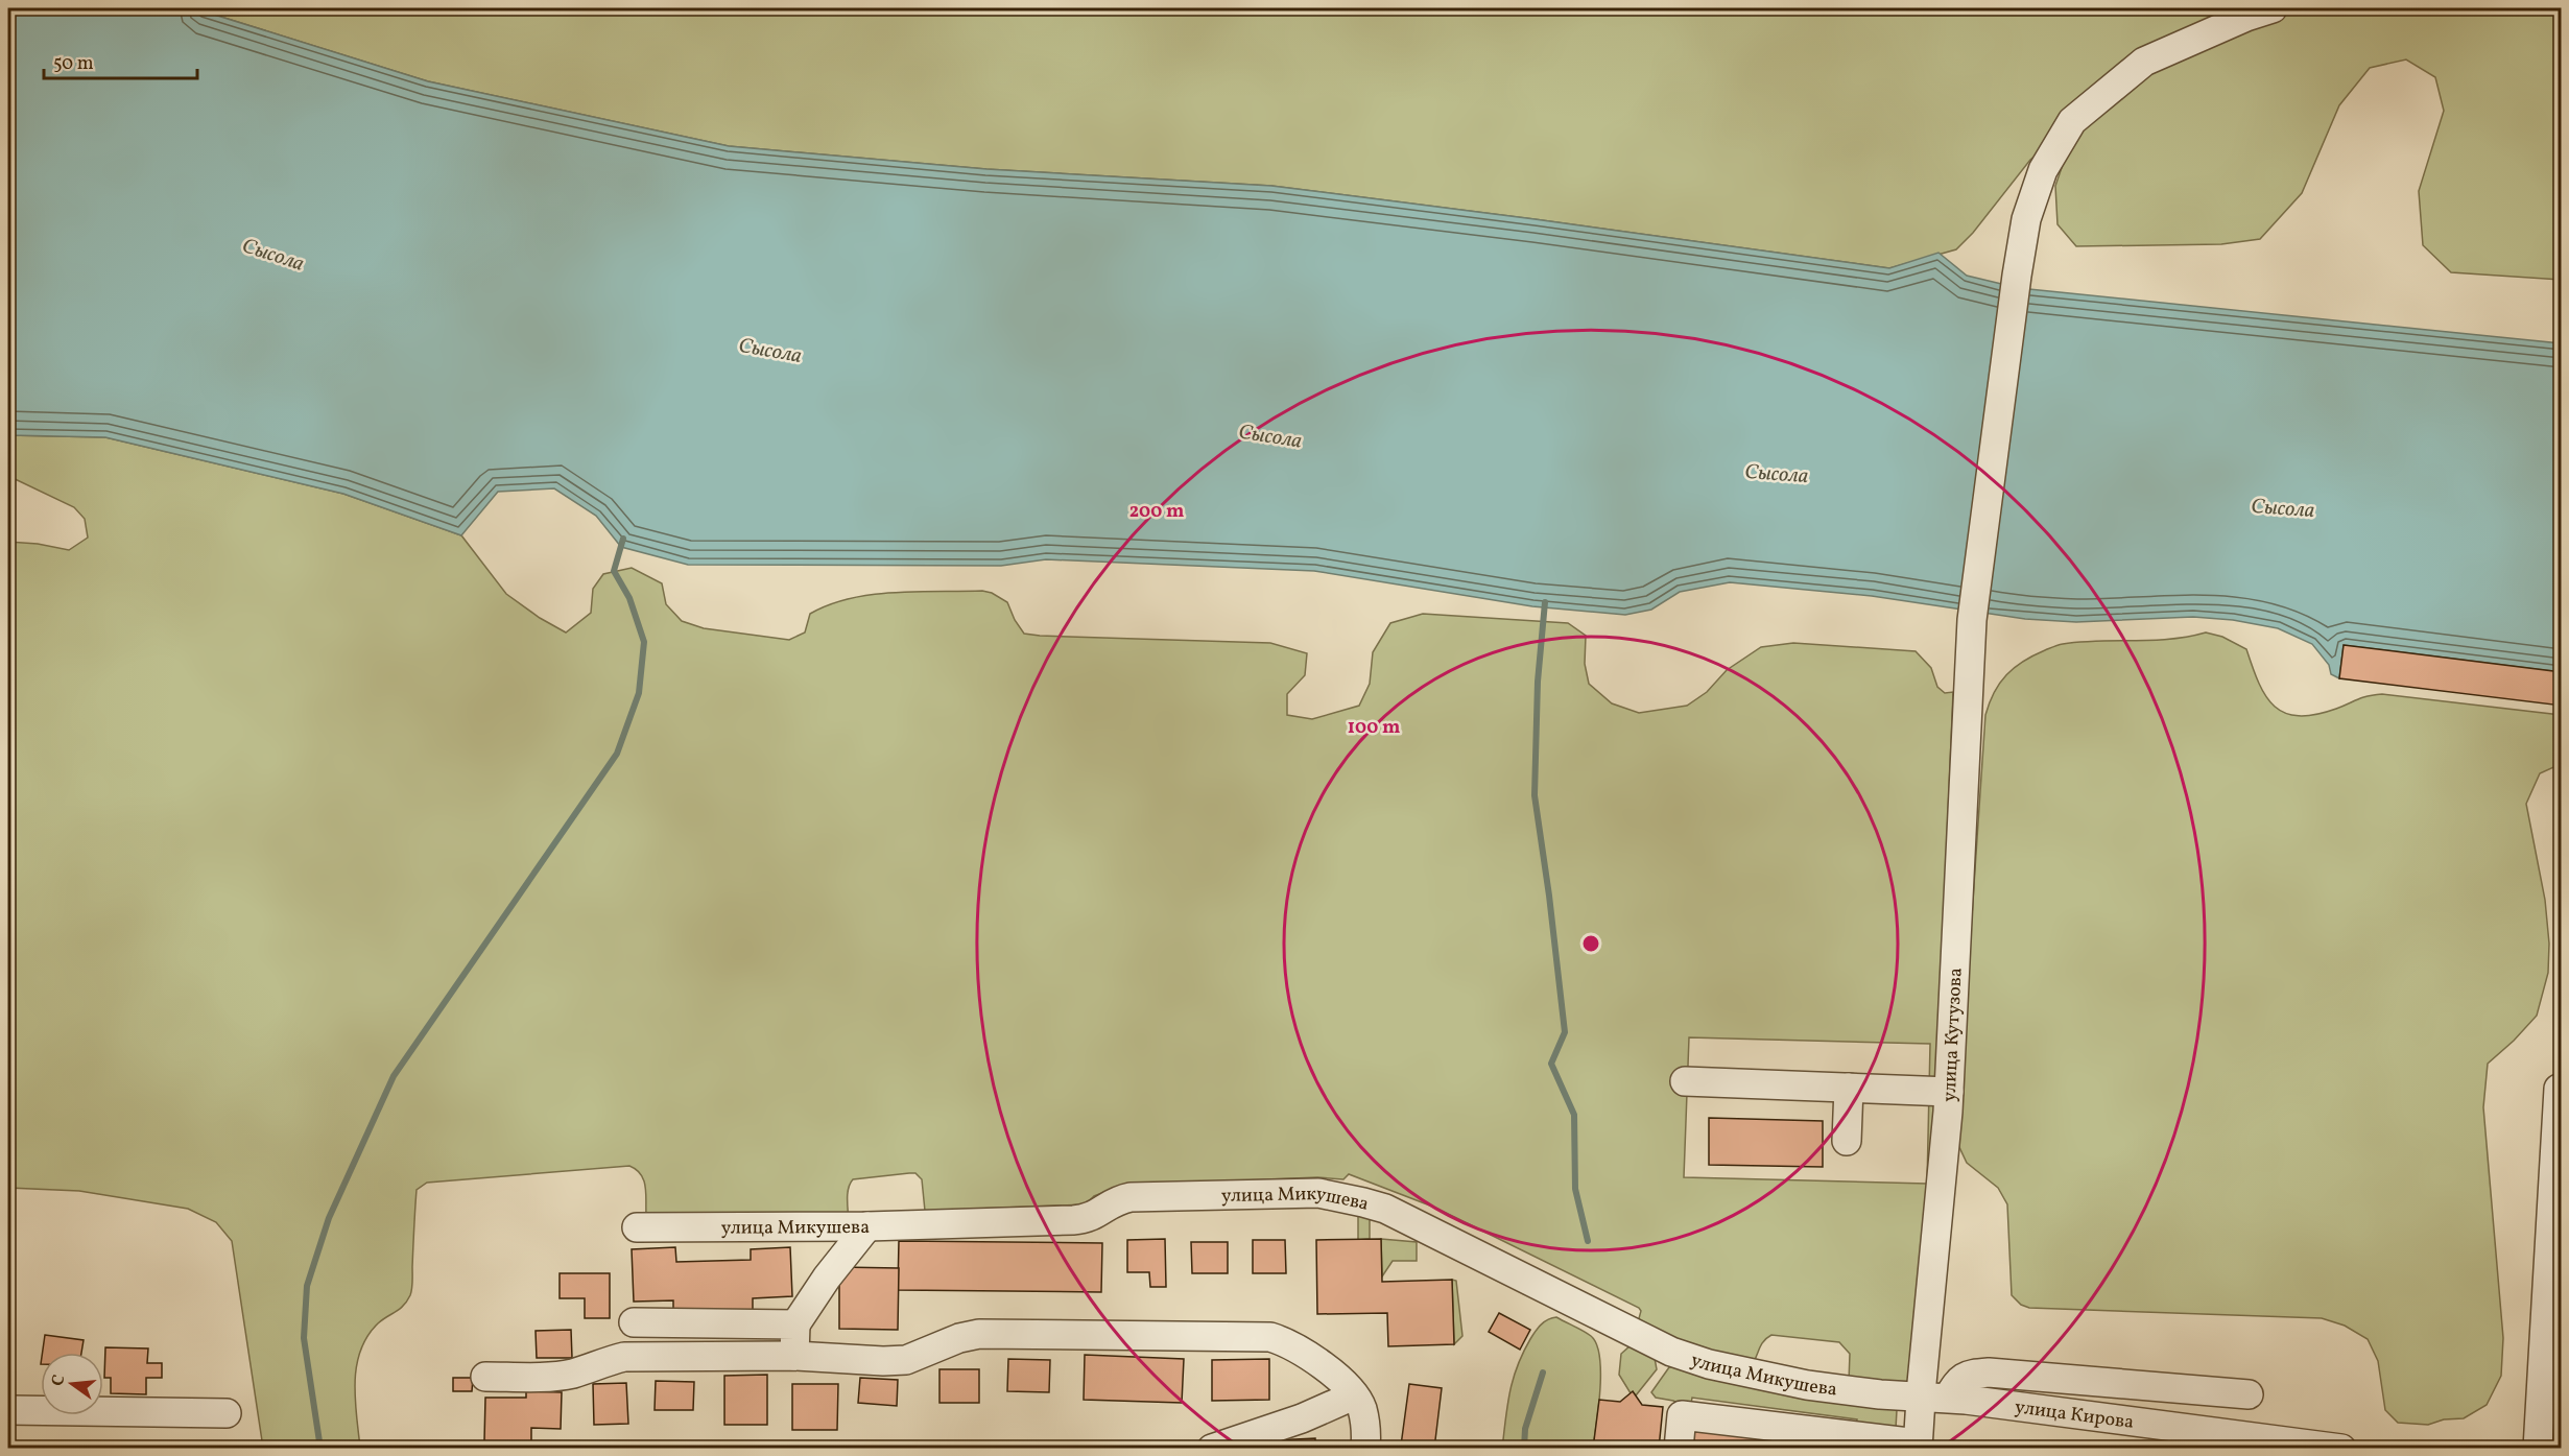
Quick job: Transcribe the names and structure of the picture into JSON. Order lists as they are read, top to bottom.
{
  "streets": {
    "street": ["улица Кутузова", "улица Микушева", "улица Кирова"]
  },
  "crossings": [
    ["улица Кутузова", "улица Микушева"],
    ["улица Кутузова", "улица Кирова"],
    ["улица Микушева", "улица Кирова"]
  ],
  "water": ["Сысола"],
  "scale_bar": "50 m",
  "north": "left",
  "rings": ["200 m", "100 m"]
}
